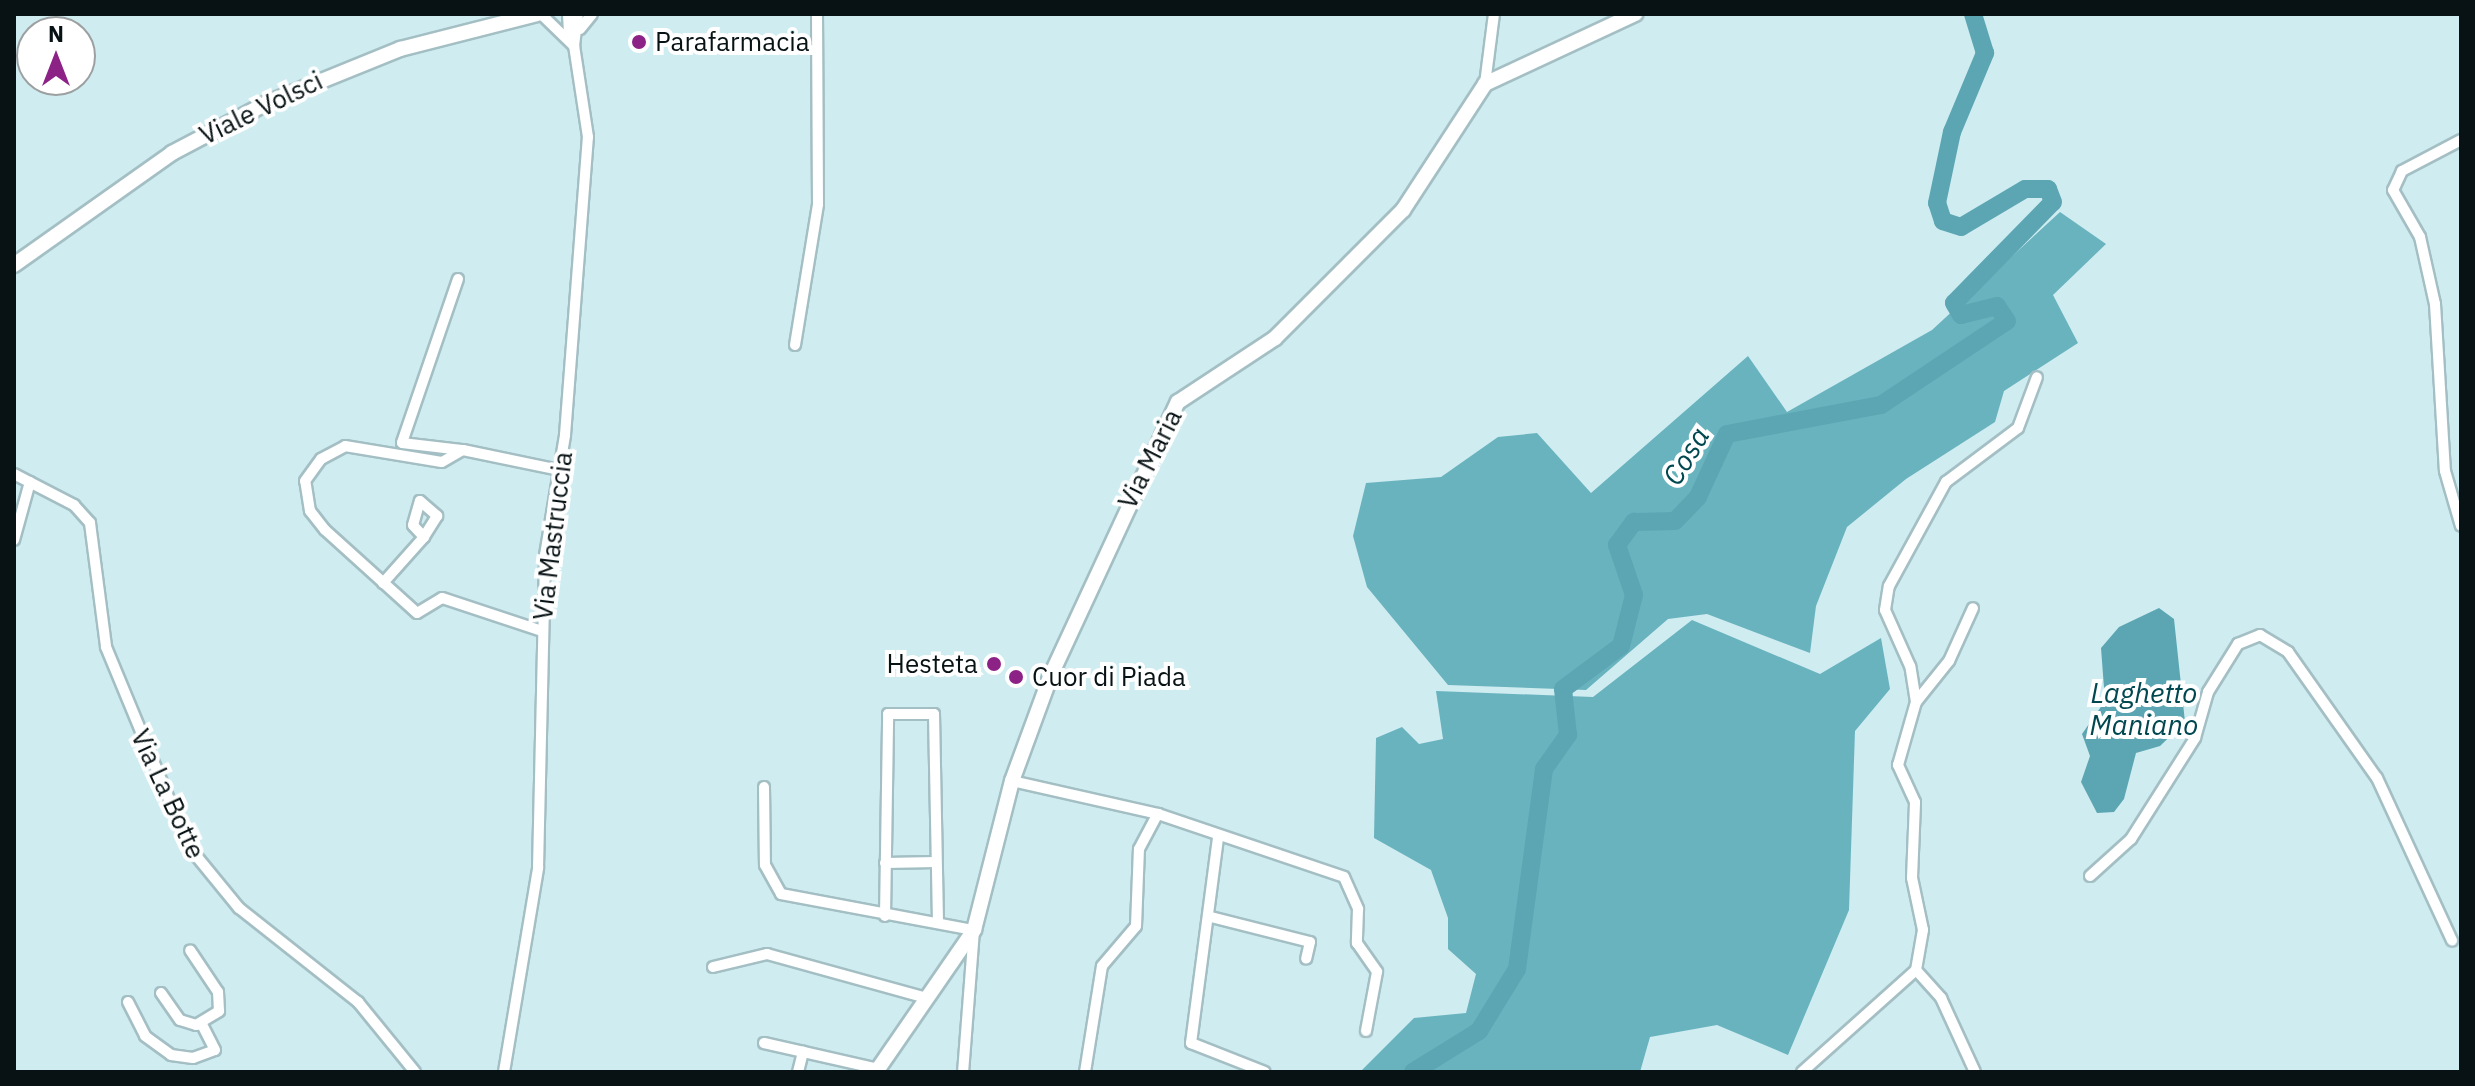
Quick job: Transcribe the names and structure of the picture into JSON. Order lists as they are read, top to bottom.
{
  "streets": {
    "street": [
      "Viale Volsci",
      "Via Maria",
      "Via Mastruccia",
      "Via La Botte"
    ]
  },
  "water": ["Cosa", "Laghetto Maniano"],
  "places": ["Parafarmacia", "Hesteta", "Cuor di Piada"],
  "north": "top"
}
